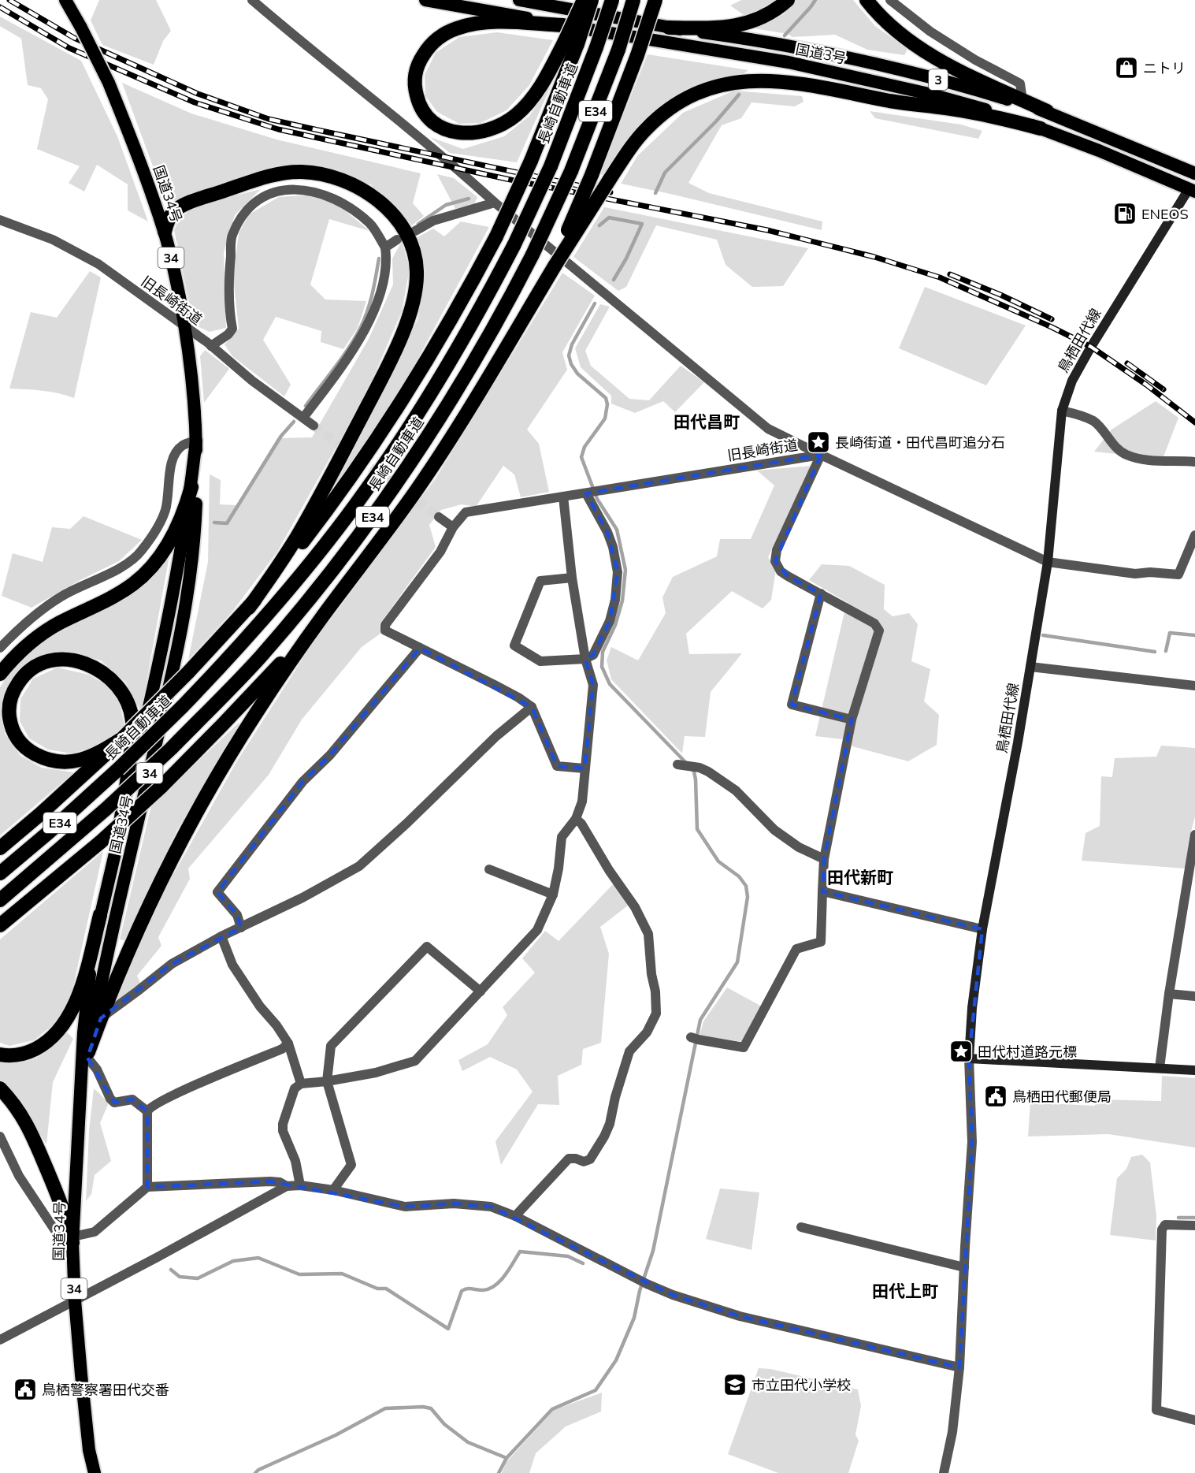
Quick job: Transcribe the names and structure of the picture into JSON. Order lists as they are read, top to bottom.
{
  "streets": {
    "highway": [
      "国道3号",
      "3",
      "長崎自動車道",
      "E34",
      "国道34号",
      "34"
    ],
    "main road": ["鳥栖田代線"],
    "street": ["旧長崎街道"]
  },
  "crossings": [
    ["国道3号", "鳥栖田代線"],
    ["国道34号", "旧長崎街道"]
  ],
  "districts": ["田代昌町", "田代新町", "田代上町"],
  "places": {
    "shop": ["ニトリ"],
    "fuel station": ["ENEOS"],
    "place": ["長崎街道・田代昌町追分石", "田代村道路元標"],
    "public building": ["鳥栖田代郵便局", "鳥栖警察署田代交番"],
    "school or university": ["市立田代小学校"]
  }
}
